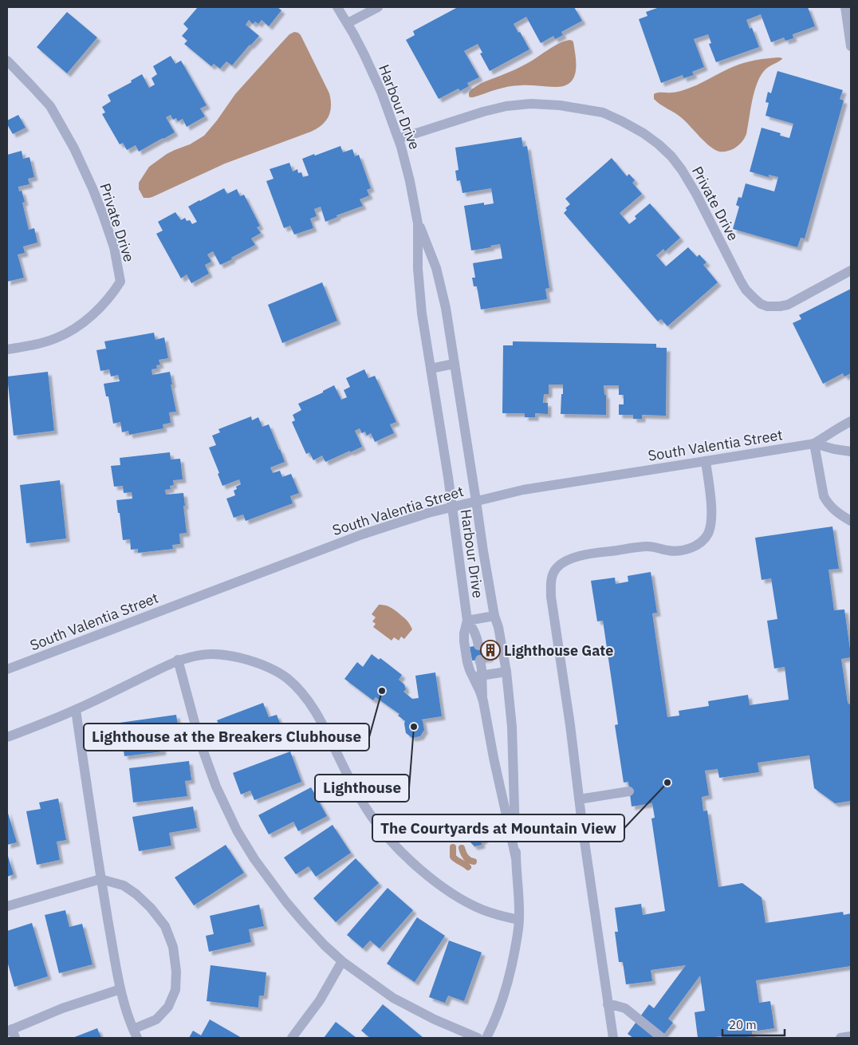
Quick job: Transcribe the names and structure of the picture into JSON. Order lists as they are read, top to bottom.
{
  "streets": {
    "street": ["Harbour Drive", "Private Drive", "South Valentia Street"]
  },
  "crossings": [
    ["Harbour Drive", "Private Drive"],
    ["Harbour Drive", "South Valentia Street"]
  ],
  "places": {
    "building": ["Lighthouse Gate"],
    "other": ["Lighthouse at the Breakers Clubhouse", "Lighthouse", "The Courtyards at Mountain View"]
  },
  "scale_bar": "20 m"
}
